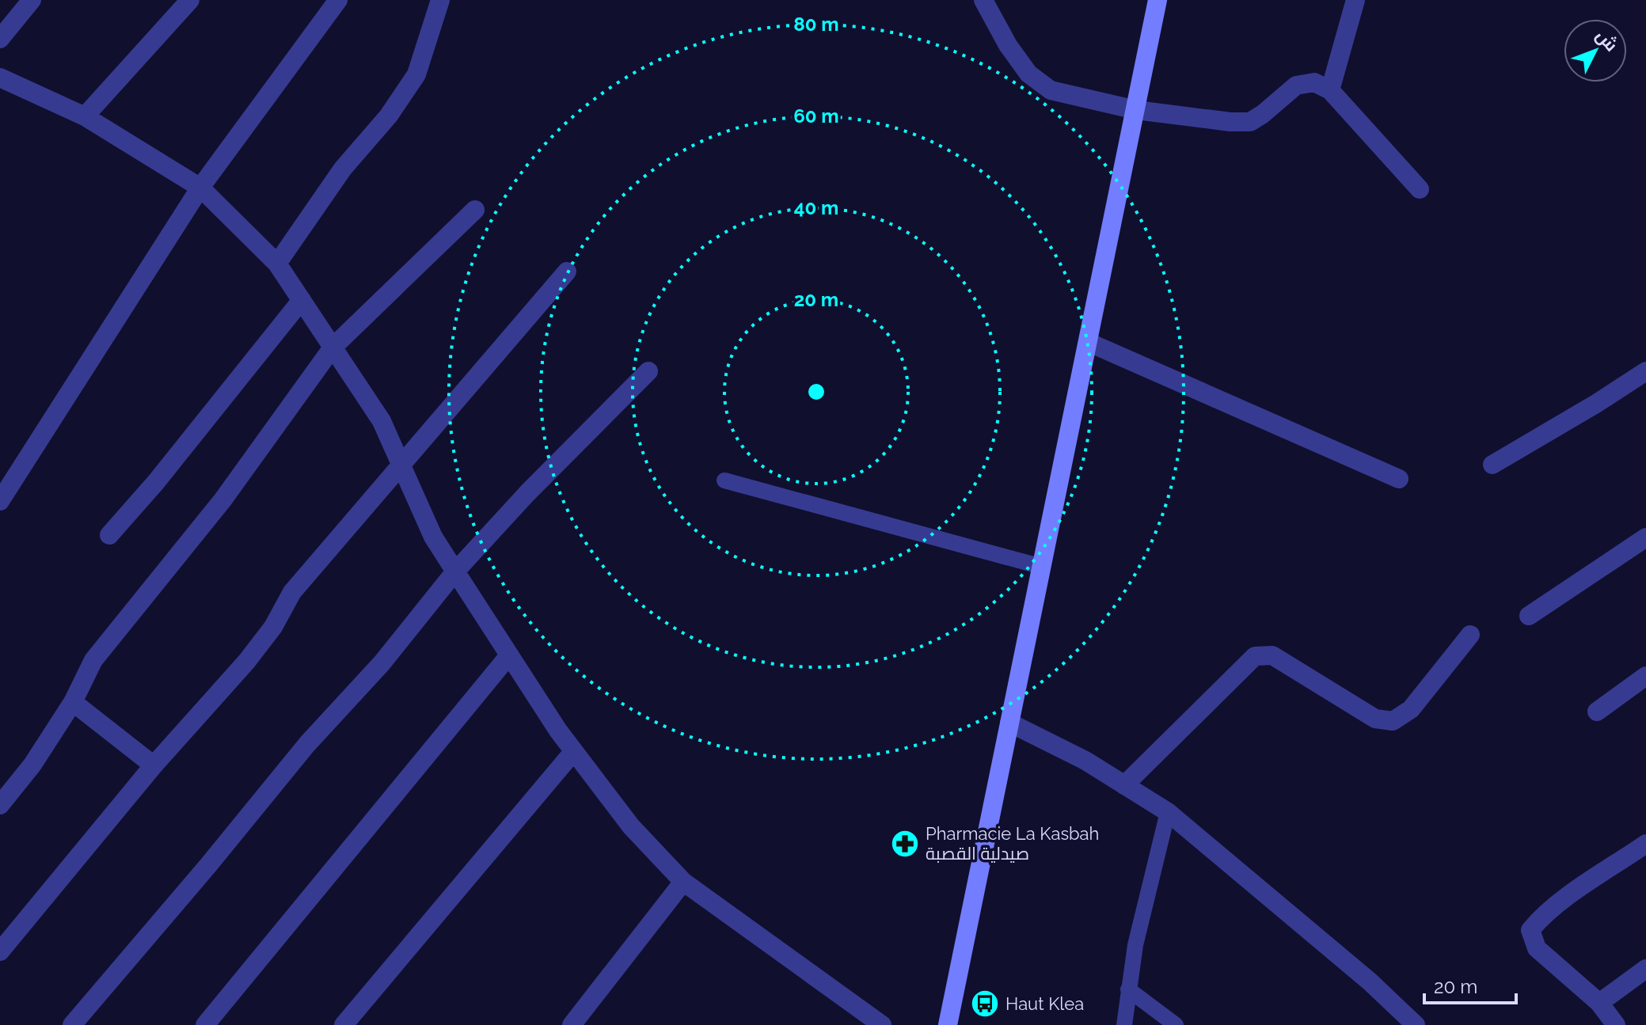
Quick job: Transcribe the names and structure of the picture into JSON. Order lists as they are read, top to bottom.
{
  "places": {
    "pharmacy": ["Pharmacie La Kasbah صيدلية القصبة"],
    "bus stop": ["Haut Klea"]
  },
  "scale_bar": "20 m",
  "north": "top right",
  "rings": [
    "80 m",
    "60 m",
    "40 m",
    "20 m"
  ]
}
